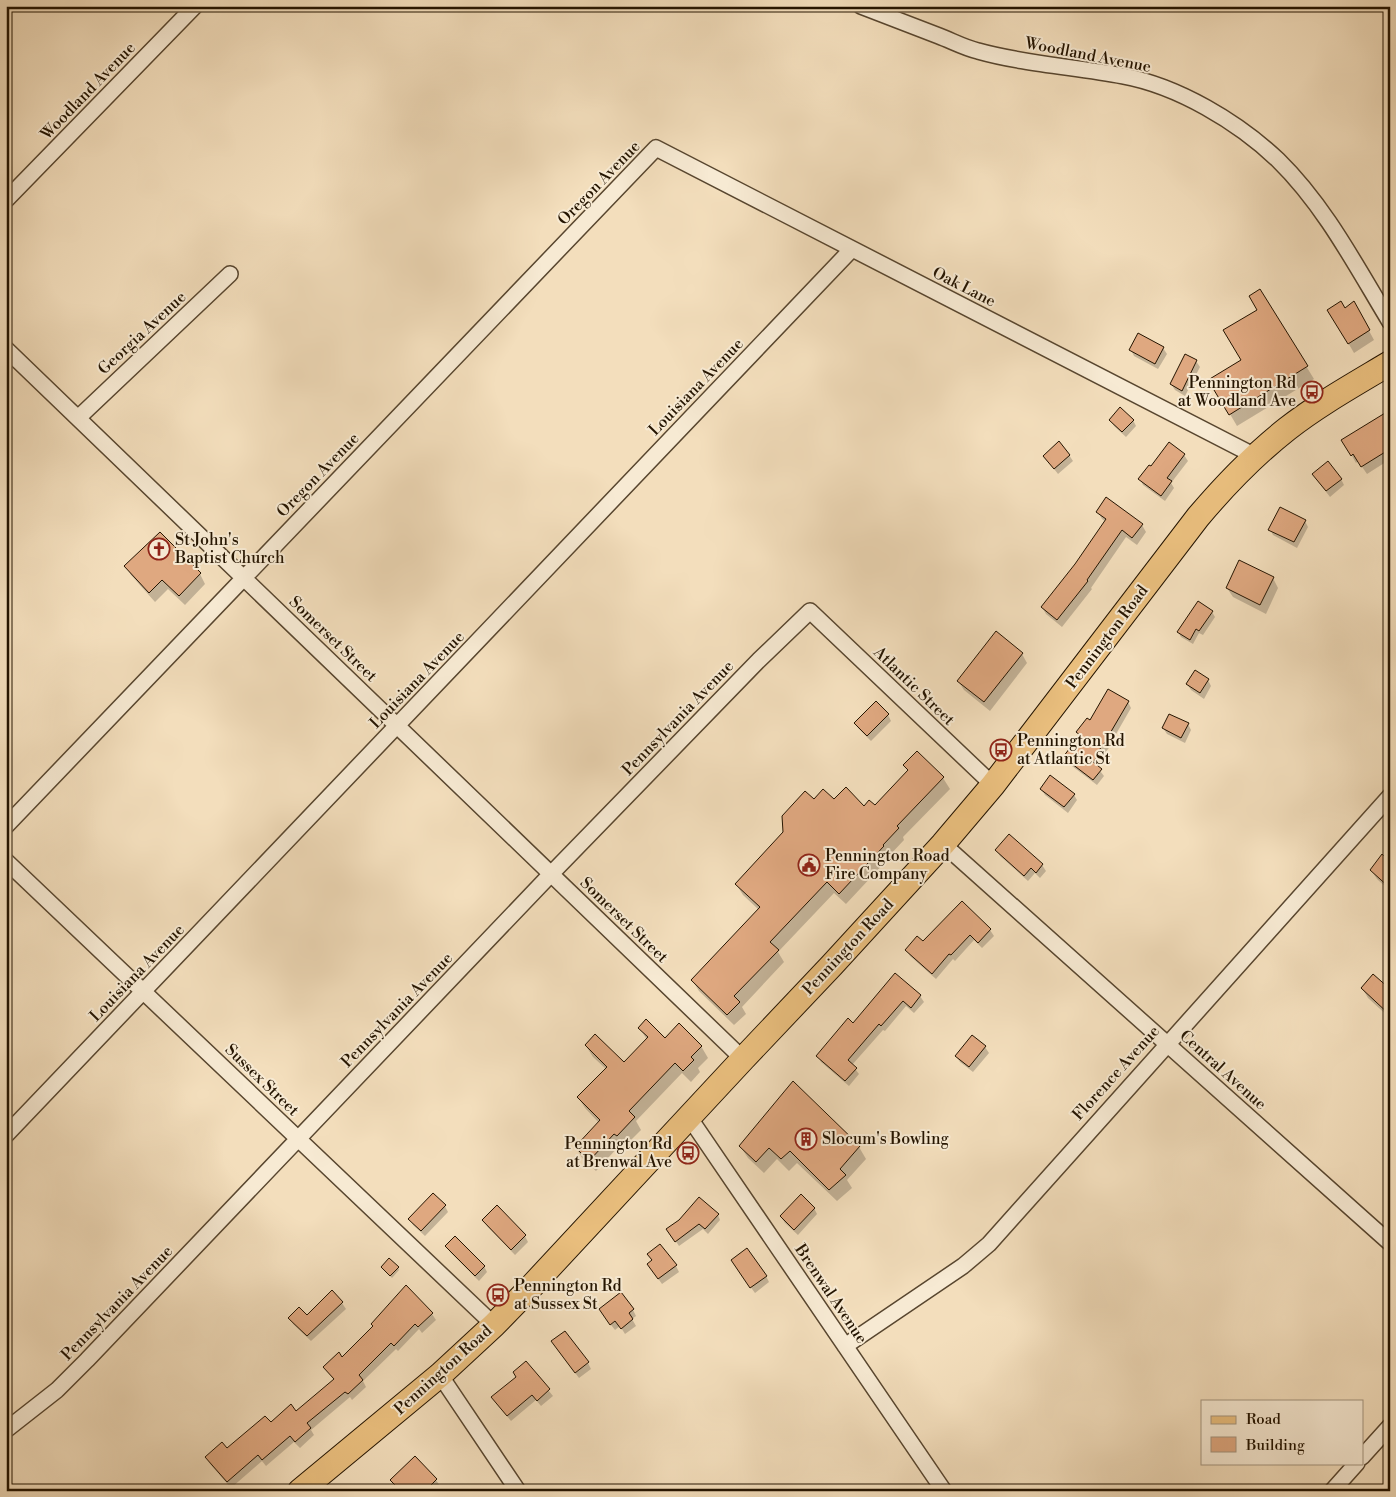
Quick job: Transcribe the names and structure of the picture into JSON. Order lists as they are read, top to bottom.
{
  "streets": {
    "main road": ["Pennington Road"],
    "street": [
      "Woodland Avenue",
      "Oregon Avenue",
      "Oak Lane",
      "Georgia Avenue",
      "Louisiana Avenue",
      "Somerset Street",
      "Atlantic Street",
      "Pennsylvania Avenue",
      "Central Avenue",
      "Florence Avenue",
      "Sussex Street",
      "Brenwal Avenue"
    ]
  },
  "crossings": [
    ["Oregon Avenue", "Oak Lane"],
    ["Oregon Avenue", "Somerset Street"],
    ["Oak Lane", "Louisiana Avenue"],
    ["Oak Lane", "Pennington Road"],
    ["Georgia Avenue", "Somerset Street"],
    ["Louisiana Avenue", "Somerset Street"],
    ["Louisiana Avenue", "Sussex Street"],
    ["Pennington Road", "Somerset Street"],
    ["Pennington Road", "Atlantic Street"],
    ["Pennington Road", "Central Avenue"],
    ["Pennington Road", "Sussex Street"],
    ["Pennington Road", "Brenwal Avenue"],
    ["Somerset Street", "Pennsylvania Avenue"],
    ["Atlantic Street", "Pennsylvania Avenue"],
    ["Pennsylvania Avenue", "Sussex Street"],
    ["Central Avenue", "Florence Avenue"],
    ["Florence Avenue", "Brenwal Avenue"]
  ],
  "places": {
    "bus stop": [
      "Pennington Rd at Woodland Ave",
      "Pennington Rd at Atlantic St",
      "Pennington Rd at Brenwal Ave",
      "Pennington Rd at Sussex St"
    ],
    "church": ["St John's Baptist Church"],
    "public building": ["Pennington Road Fire Company"],
    "building": ["Slocum's Bowling"]
  },
  "legend": ["Road", "Building"]
}
